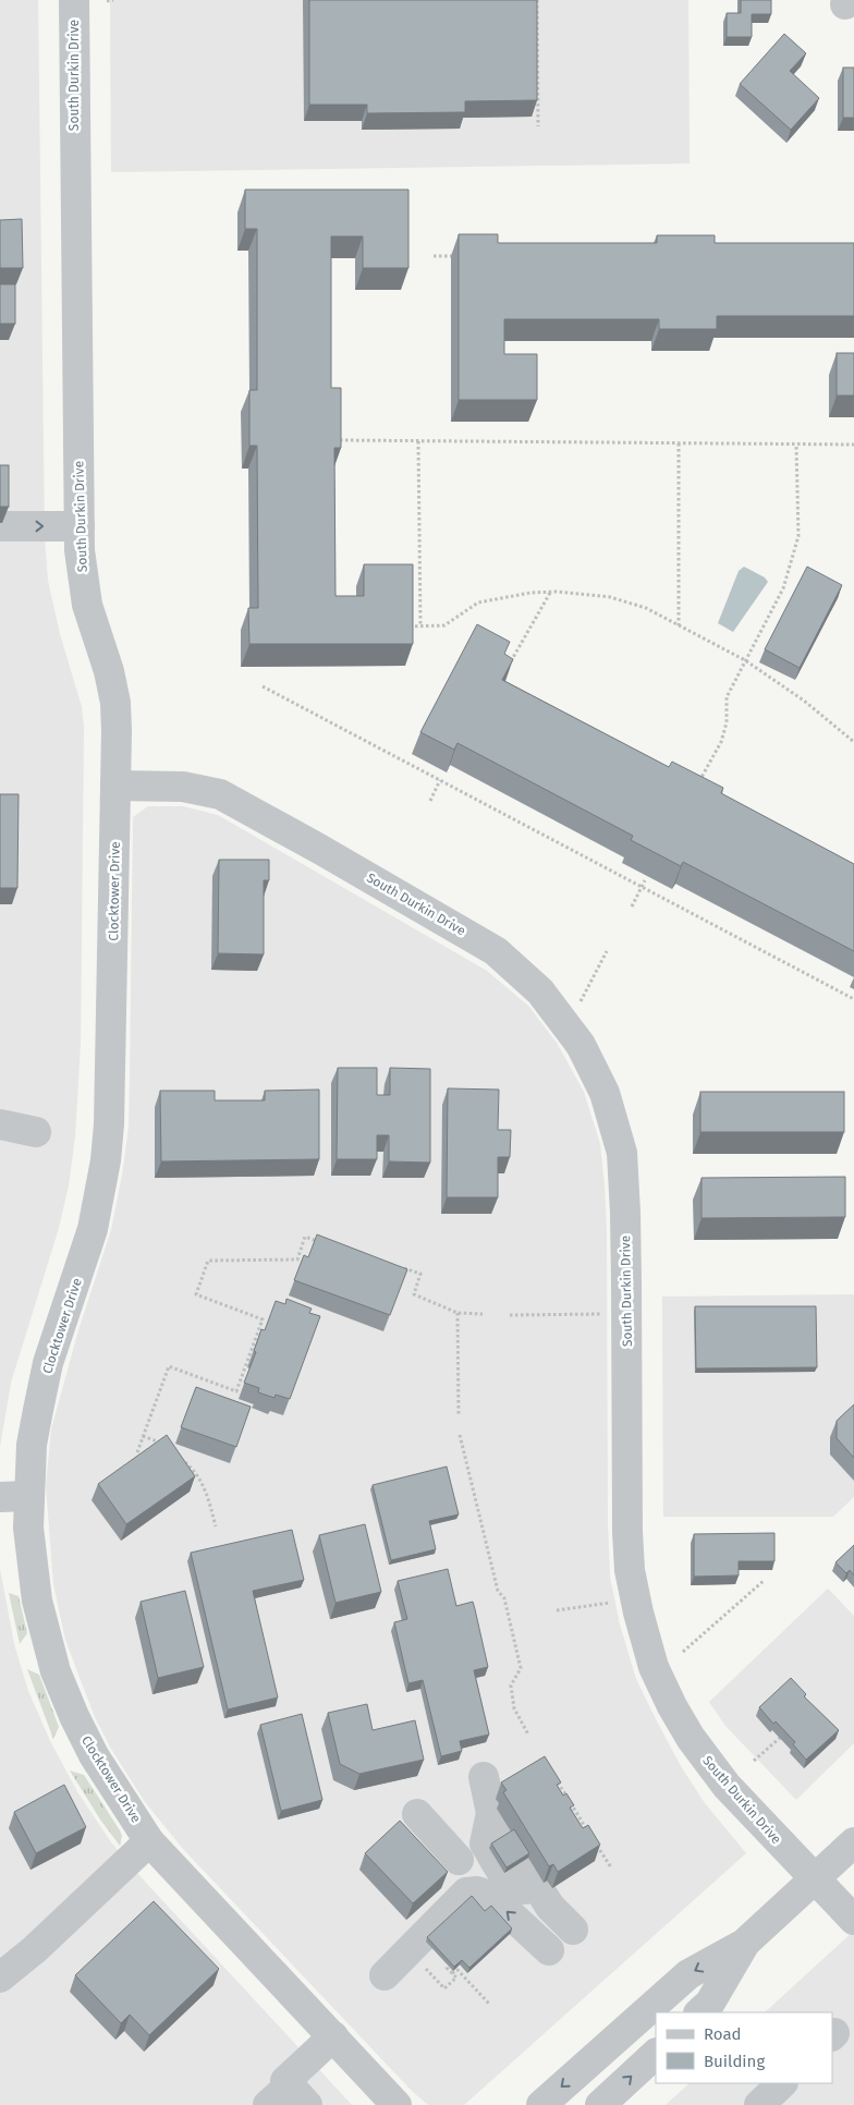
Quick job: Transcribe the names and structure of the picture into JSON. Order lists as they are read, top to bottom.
{
  "streets": {
    "street": ["South Durkin Drive", "Clocktower Drive"]
  },
  "crossings": [
    ["South Durkin Drive", "Clocktower Drive"]
  ],
  "legend": ["Road", "Building"]
}
